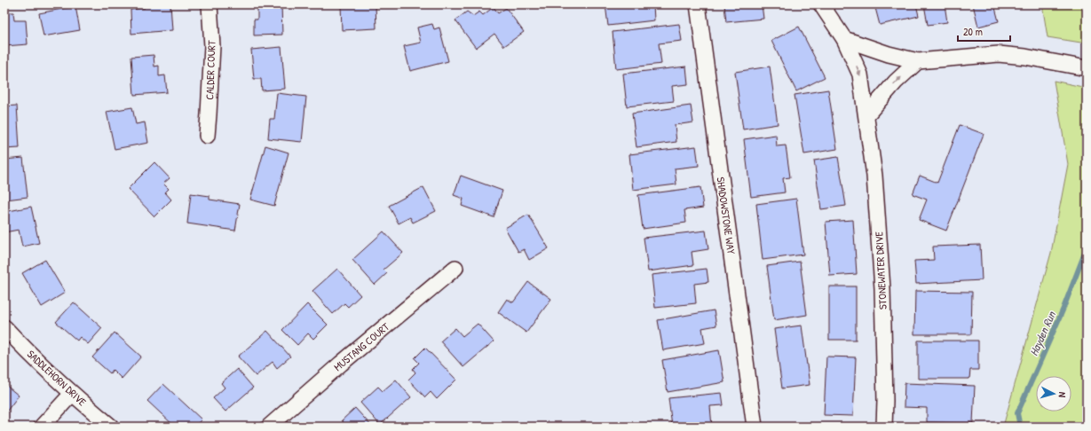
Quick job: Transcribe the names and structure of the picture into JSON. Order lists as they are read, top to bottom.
{
  "streets": {
    "street": [
      "CALDER COURT",
      "SHADOWSTONE WAY",
      "STONEWATER DRIVE",
      "MUSTANG COURT",
      "SADDLEHORN DRIVE"
    ]
  },
  "water": ["Hayden Run"],
  "scale_bar": "20 m",
  "north": "right"
}
